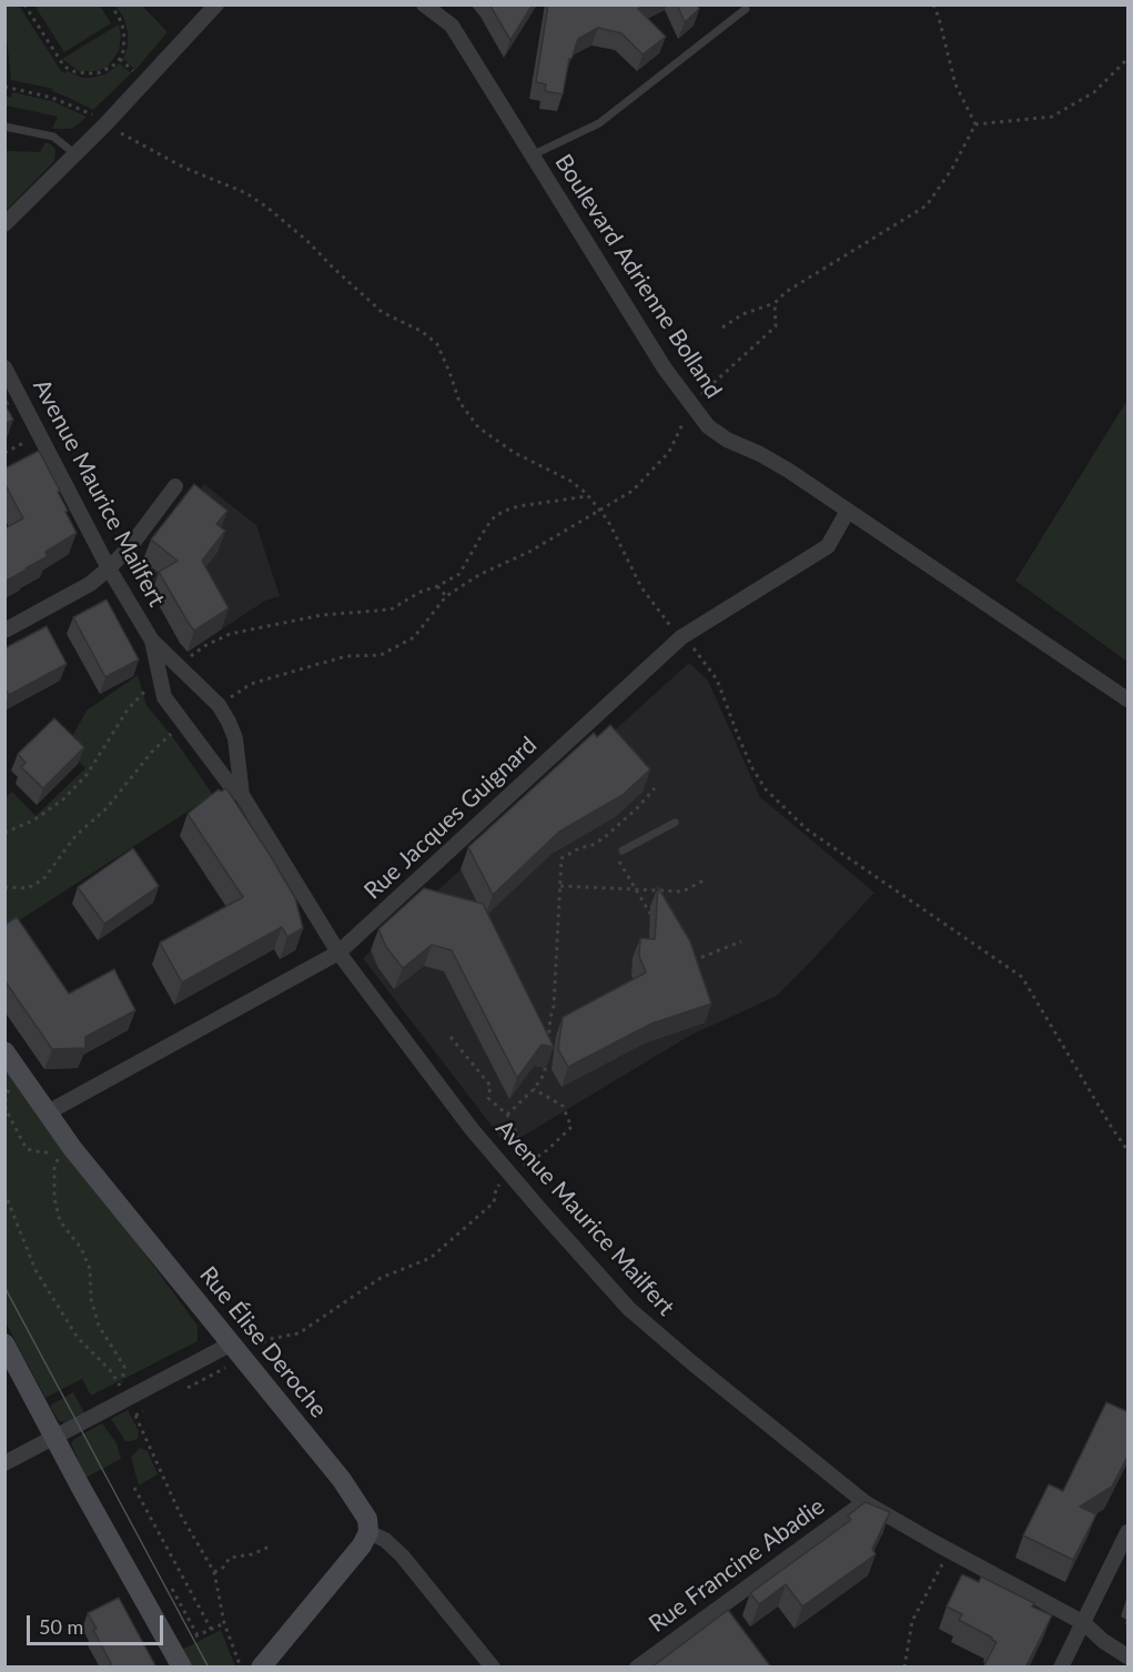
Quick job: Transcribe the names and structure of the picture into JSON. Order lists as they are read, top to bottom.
{
  "streets": {
    "main road": ["Rue Élise Deroche"],
    "street": [
      "Boulevard Adrienne Bolland",
      "Avenue Maurice Mailfert",
      "Rue Jacques Guignard",
      "Rue Francine Abadie"
    ]
  },
  "crossings": [
    ["Boulevard Adrienne Bolland", "Rue Jacques Guignard"],
    ["Avenue Maurice Mailfert", "Rue Jacques Guignard"],
    ["Avenue Maurice Mailfert", "Rue Francine Abadie"],
    ["Rue Jacques Guignard", "Rue Élise Deroche"]
  ],
  "scale_bar": "50 m"
}
